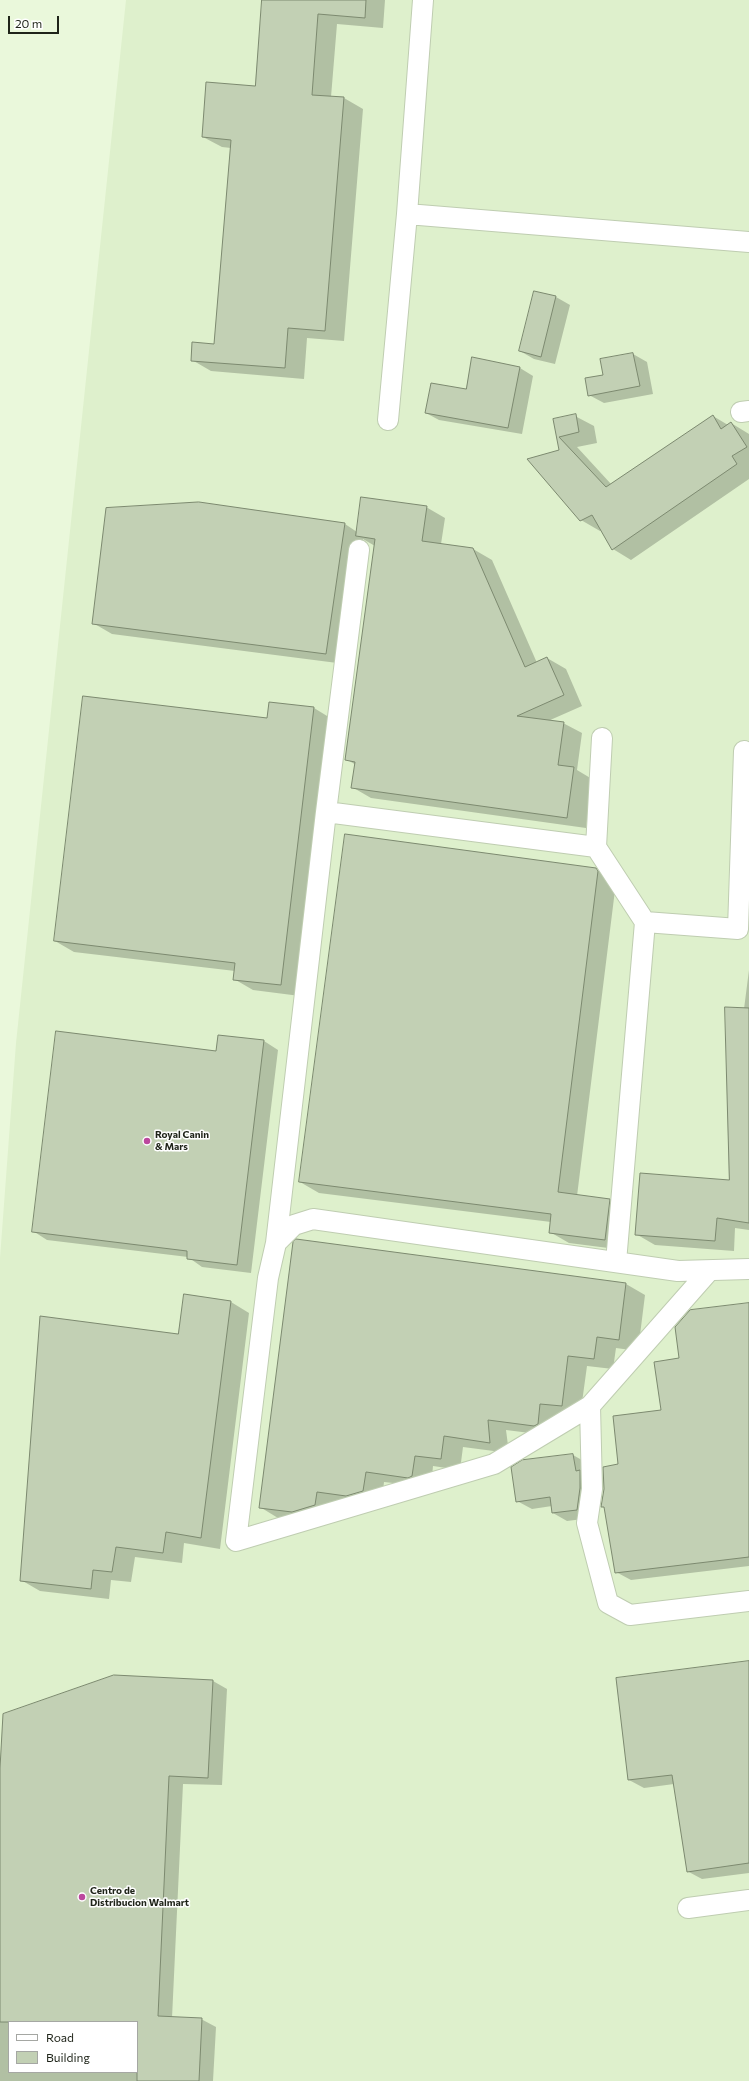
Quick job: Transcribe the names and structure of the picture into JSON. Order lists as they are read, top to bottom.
{
  "places": ["Royal Canin & Mars", "Centro de Distribucion Walmart"],
  "legend": ["Road", "Building"],
  "scale_bar": "20 m"
}
